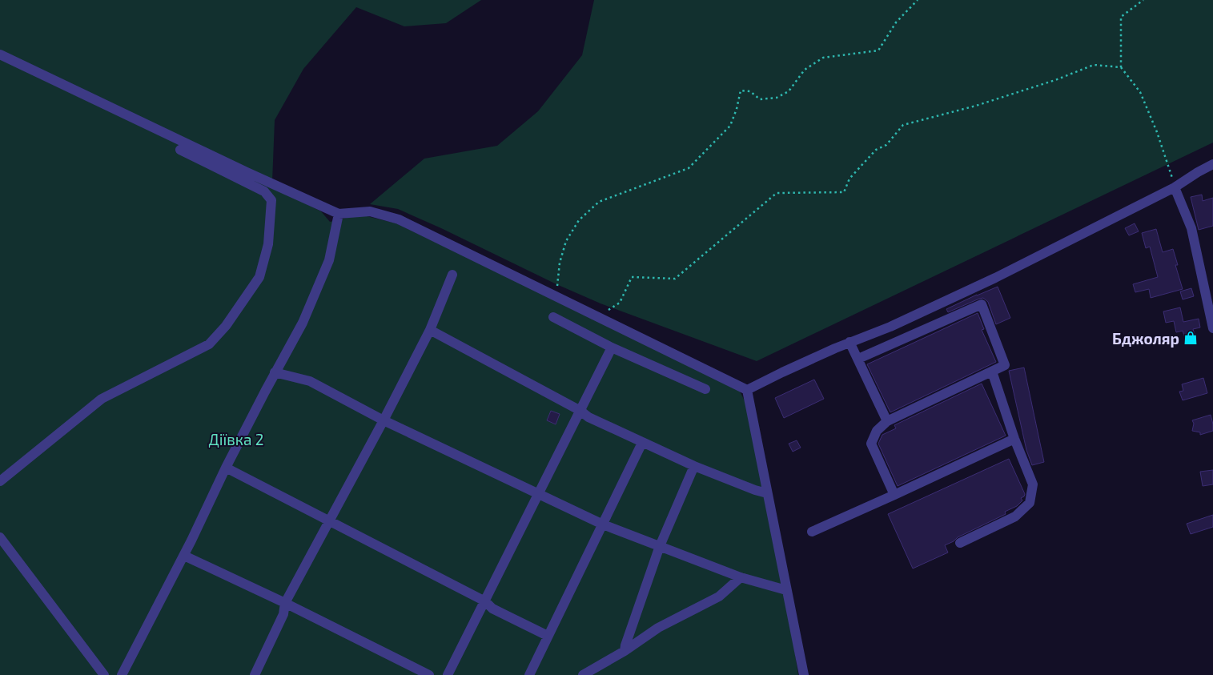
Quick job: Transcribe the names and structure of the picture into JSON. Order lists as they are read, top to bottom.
{
  "parks": ["Діївка 2"],
  "places": {
    "shop": ["Бджоляр"]
  }
}
